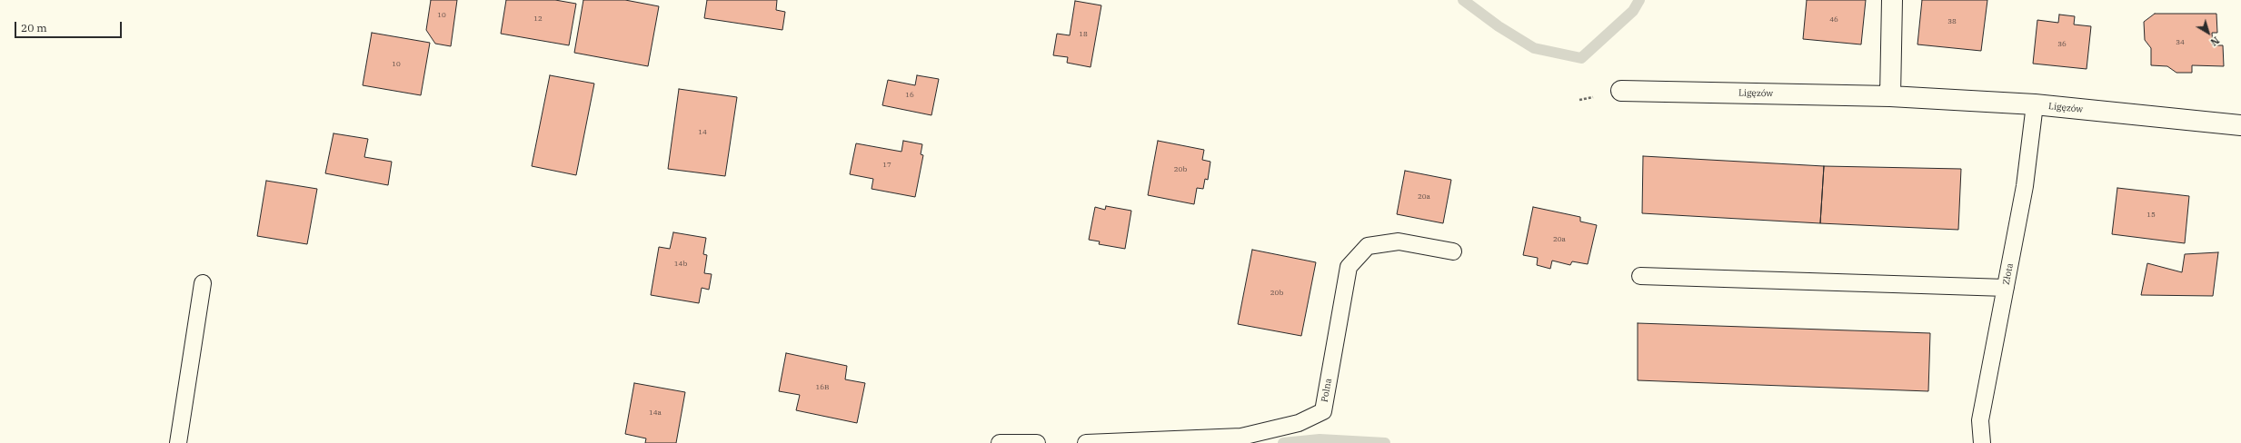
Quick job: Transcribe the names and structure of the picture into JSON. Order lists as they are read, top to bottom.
{
  "streets": {
    "street": ["Ligęzów"],
    "lane": ["Złota", "Polna"]
  },
  "crossings": [
    ["Ligęzów", "Złota"]
  ],
  "house_numbers": [
    "10",
    "12",
    "46",
    "38",
    "18",
    "34",
    "36",
    "10",
    "16",
    "14",
    "17",
    "20b",
    "20a",
    "15",
    "20a",
    "14b",
    "20b",
    "16B",
    "14a"
  ],
  "scale_bar": "20 m",
  "north": "bottom right"
}
